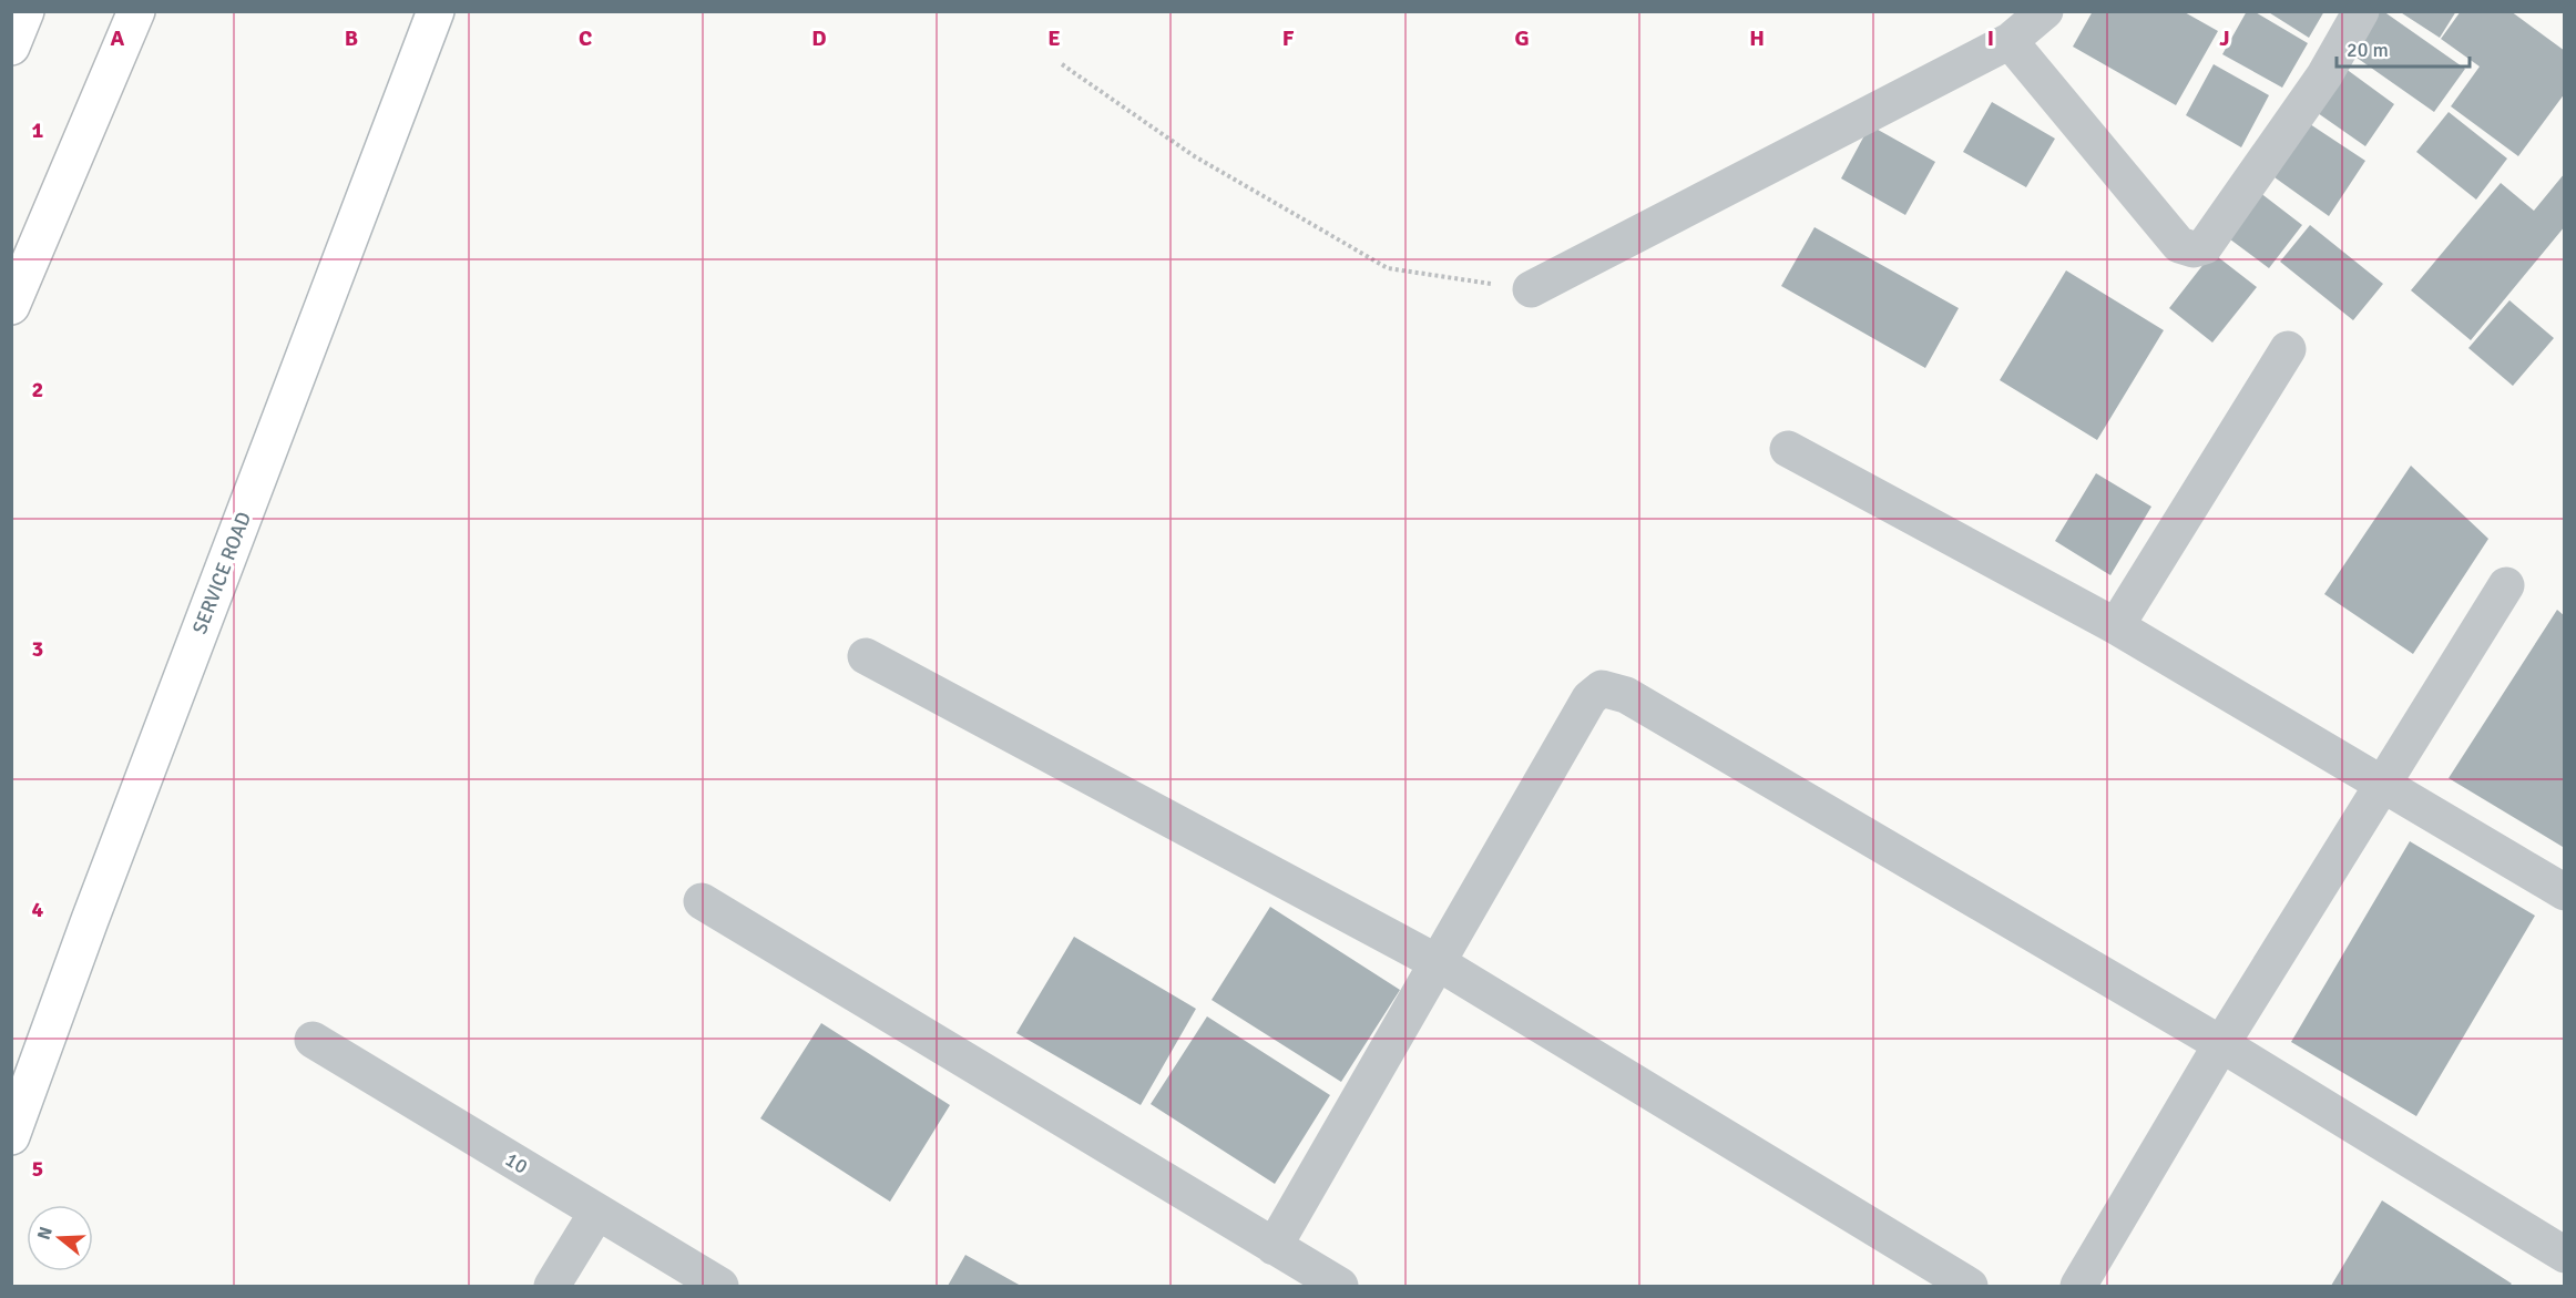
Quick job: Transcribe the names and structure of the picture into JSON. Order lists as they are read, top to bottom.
{
  "streets": {
    "main road": ["SERVICE ROAD"],
    "street": ["10"]
  },
  "scale_bar": "20 m",
  "north": "left",
  "grid": {
    "columns": [
      "A",
      "B",
      "C",
      "D",
      "E",
      "F",
      "G",
      "H",
      "I",
      "J"
    ],
    "rows": [
      "1",
      "2",
      "3",
      "4",
      "5"
    ]
  }
}
